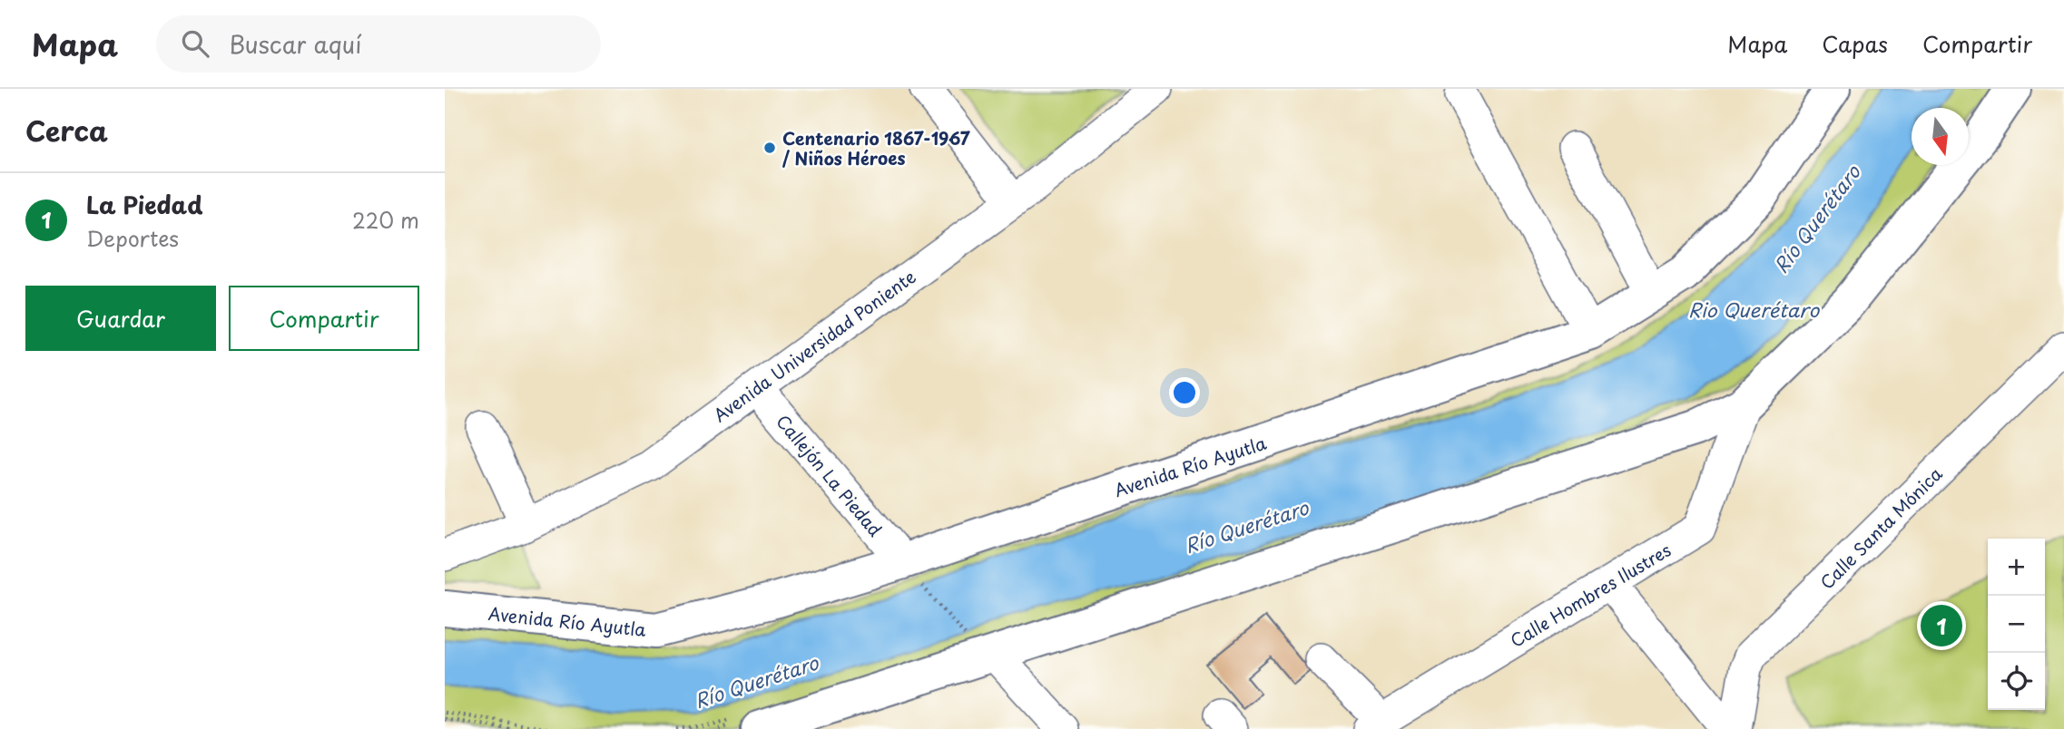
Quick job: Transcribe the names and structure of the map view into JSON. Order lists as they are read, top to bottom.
{
  "streets": {
    "main road": ["Avenida Río Ayutla"],
    "street": [
      "Avenida Universidad Poniente",
      "Callejón La Piedad",
      "Calle Santa Mónica",
      "Calle Hombres Ilustres"
    ]
  },
  "crossings": [
    ["Avenida Universidad Poniente", "Callejón La Piedad"],
    ["Avenida Río Ayutla", "Callejón La Piedad"]
  ],
  "water": ["Río Querétaro", "Rio Querétaro"],
  "places": ["Centenario 1867-1967 / Niños Héroes"],
  "north": "bottom",
  "page": {
    "header": "Mapa",
    "search": "Buscar aquí",
    "nav": ["Mapa", "Capas", "Compartir"],
    "heading": "Cerca",
    "list": [
      {
        "mark": "1",
        "name": "La Piedad",
        "note": "Deportes",
        "value": "220 m"
      }
    ],
    "buttons": ["Guardar", "Compartir"],
    "map_buttons": ["+", "−"],
    "pins": "1"
  }
}
